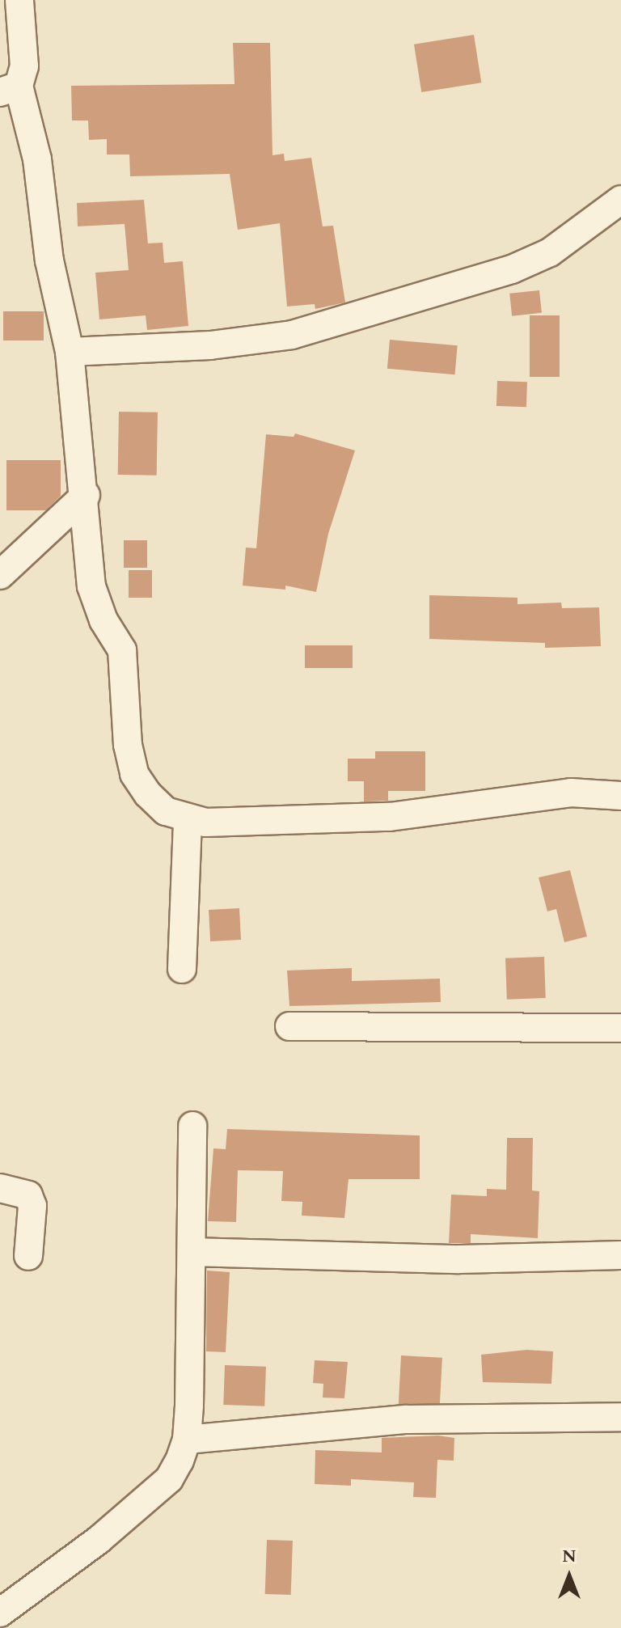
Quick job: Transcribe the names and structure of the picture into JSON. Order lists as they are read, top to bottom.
{
  "north": "top"
}
